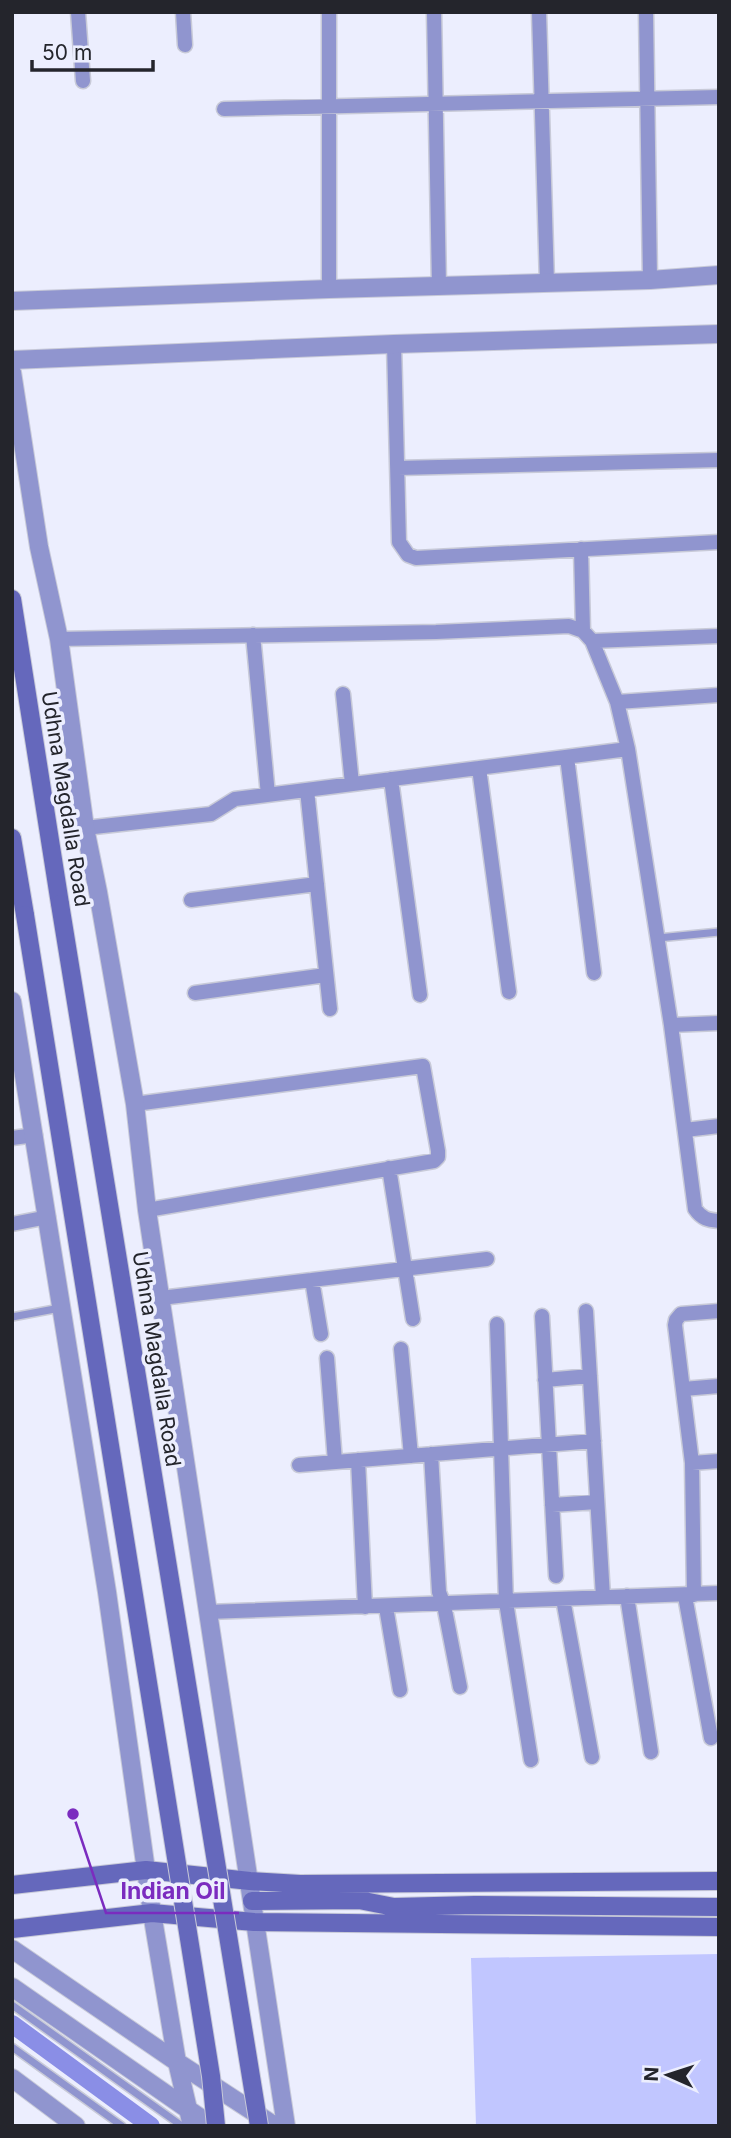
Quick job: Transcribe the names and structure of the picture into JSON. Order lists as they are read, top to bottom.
{
  "streets": {
    "main road": ["Udhna Magdalla Road"]
  },
  "places": ["Indian Oil"],
  "scale_bar": "50 m",
  "north": "left"
}
